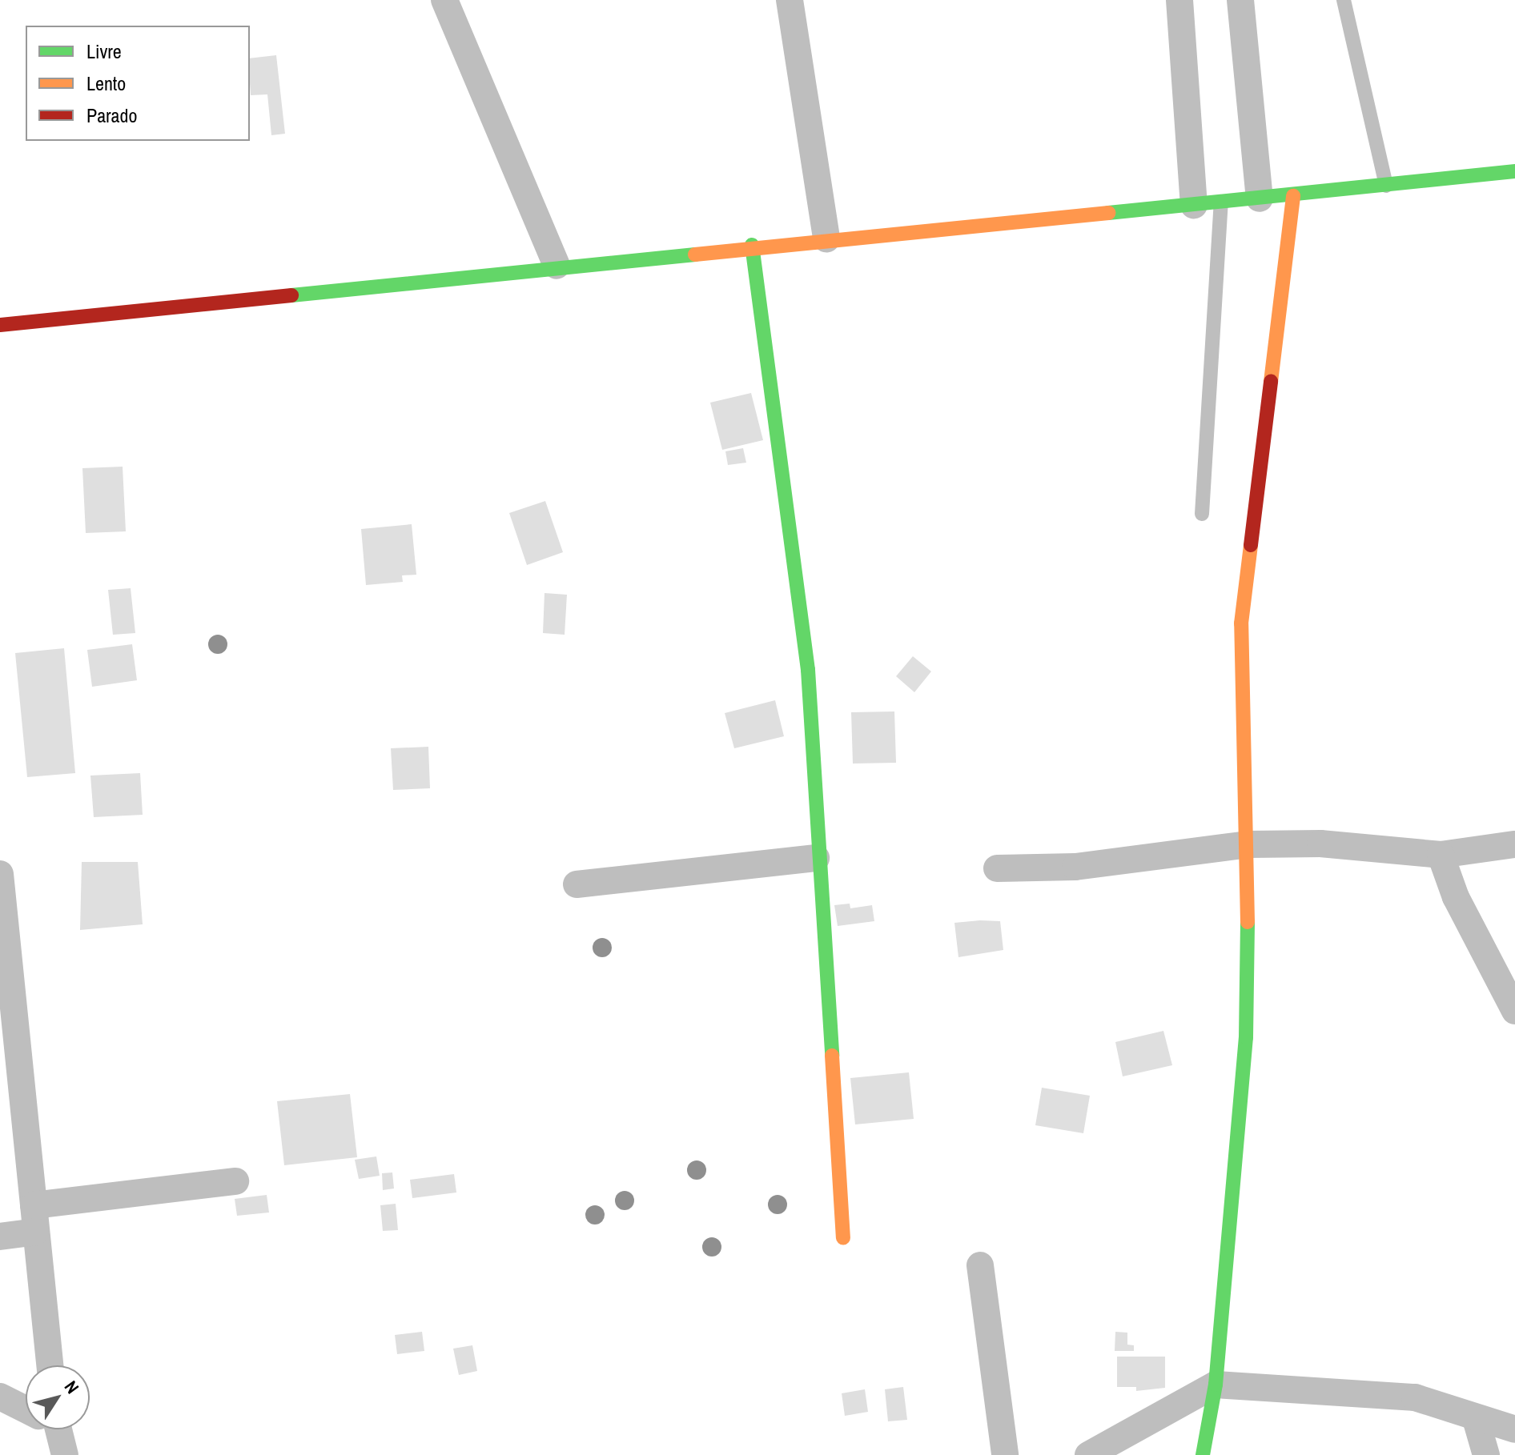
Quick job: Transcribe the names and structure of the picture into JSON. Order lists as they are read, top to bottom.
{
  "legend": ["Livre", "Lento", "Parado"],
  "north": "top right"
}
